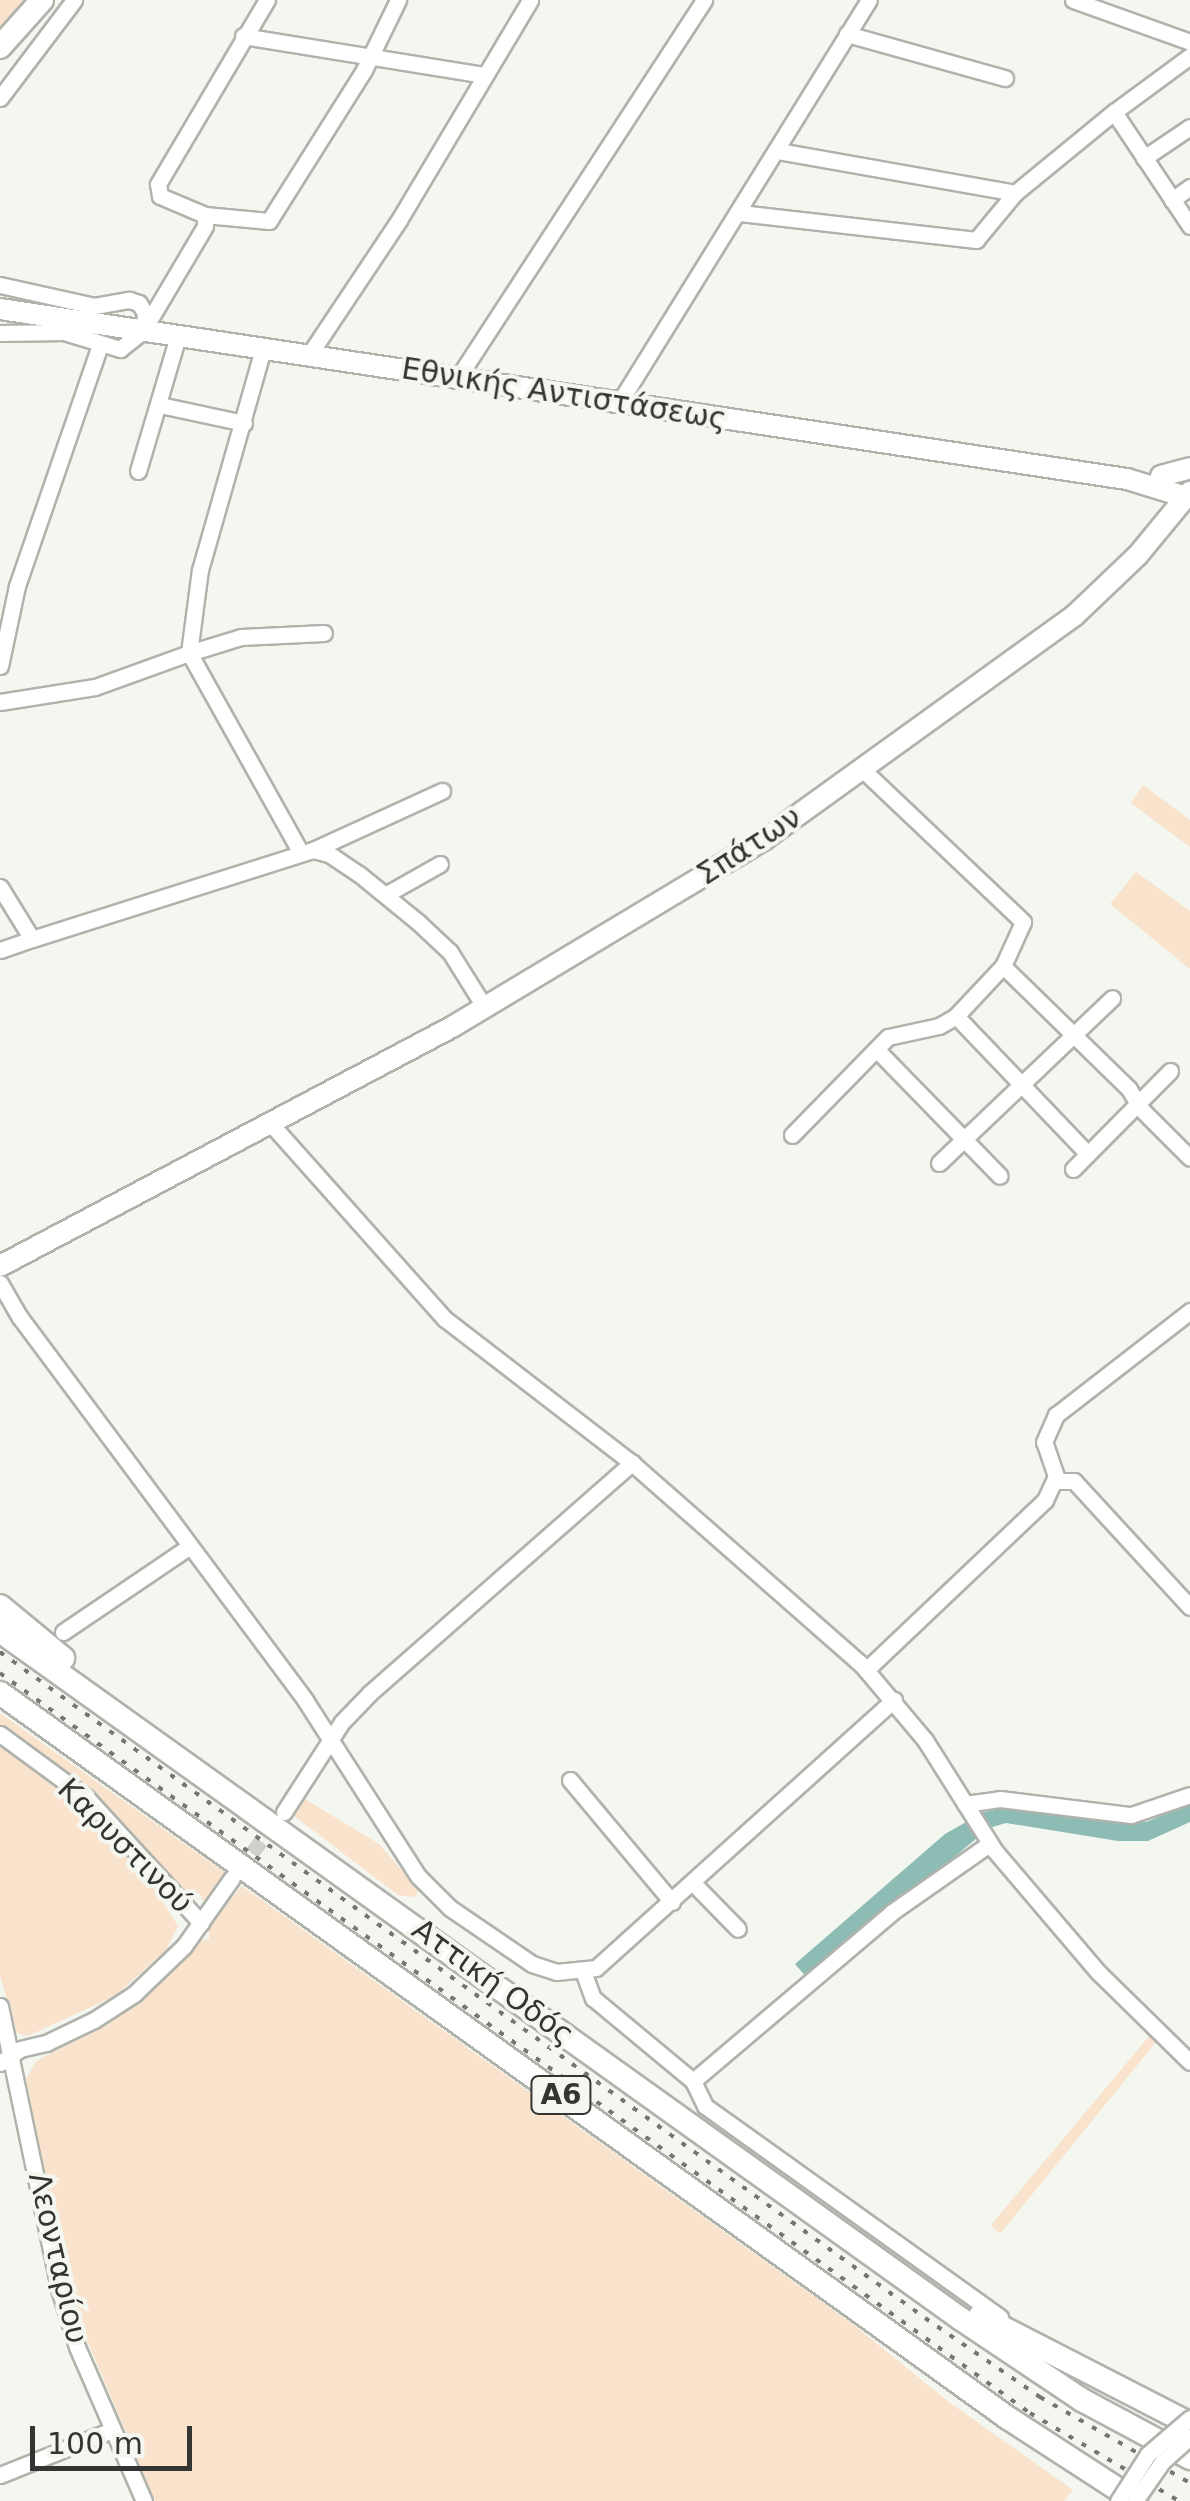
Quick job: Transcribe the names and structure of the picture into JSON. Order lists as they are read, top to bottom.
{
  "streets": {
    "highway": ["Αττική Οδός", "Α6"],
    "main road": ["Εθνικής Αντιστάσεως", "Σπάτων"],
    "street": ["Καρυστινού", "Λεονταρίου"]
  },
  "crossings": [
    ["Εθνικής Αντιστάσεως", "Σπάτων"]
  ],
  "scale_bar": "100 m"
}
